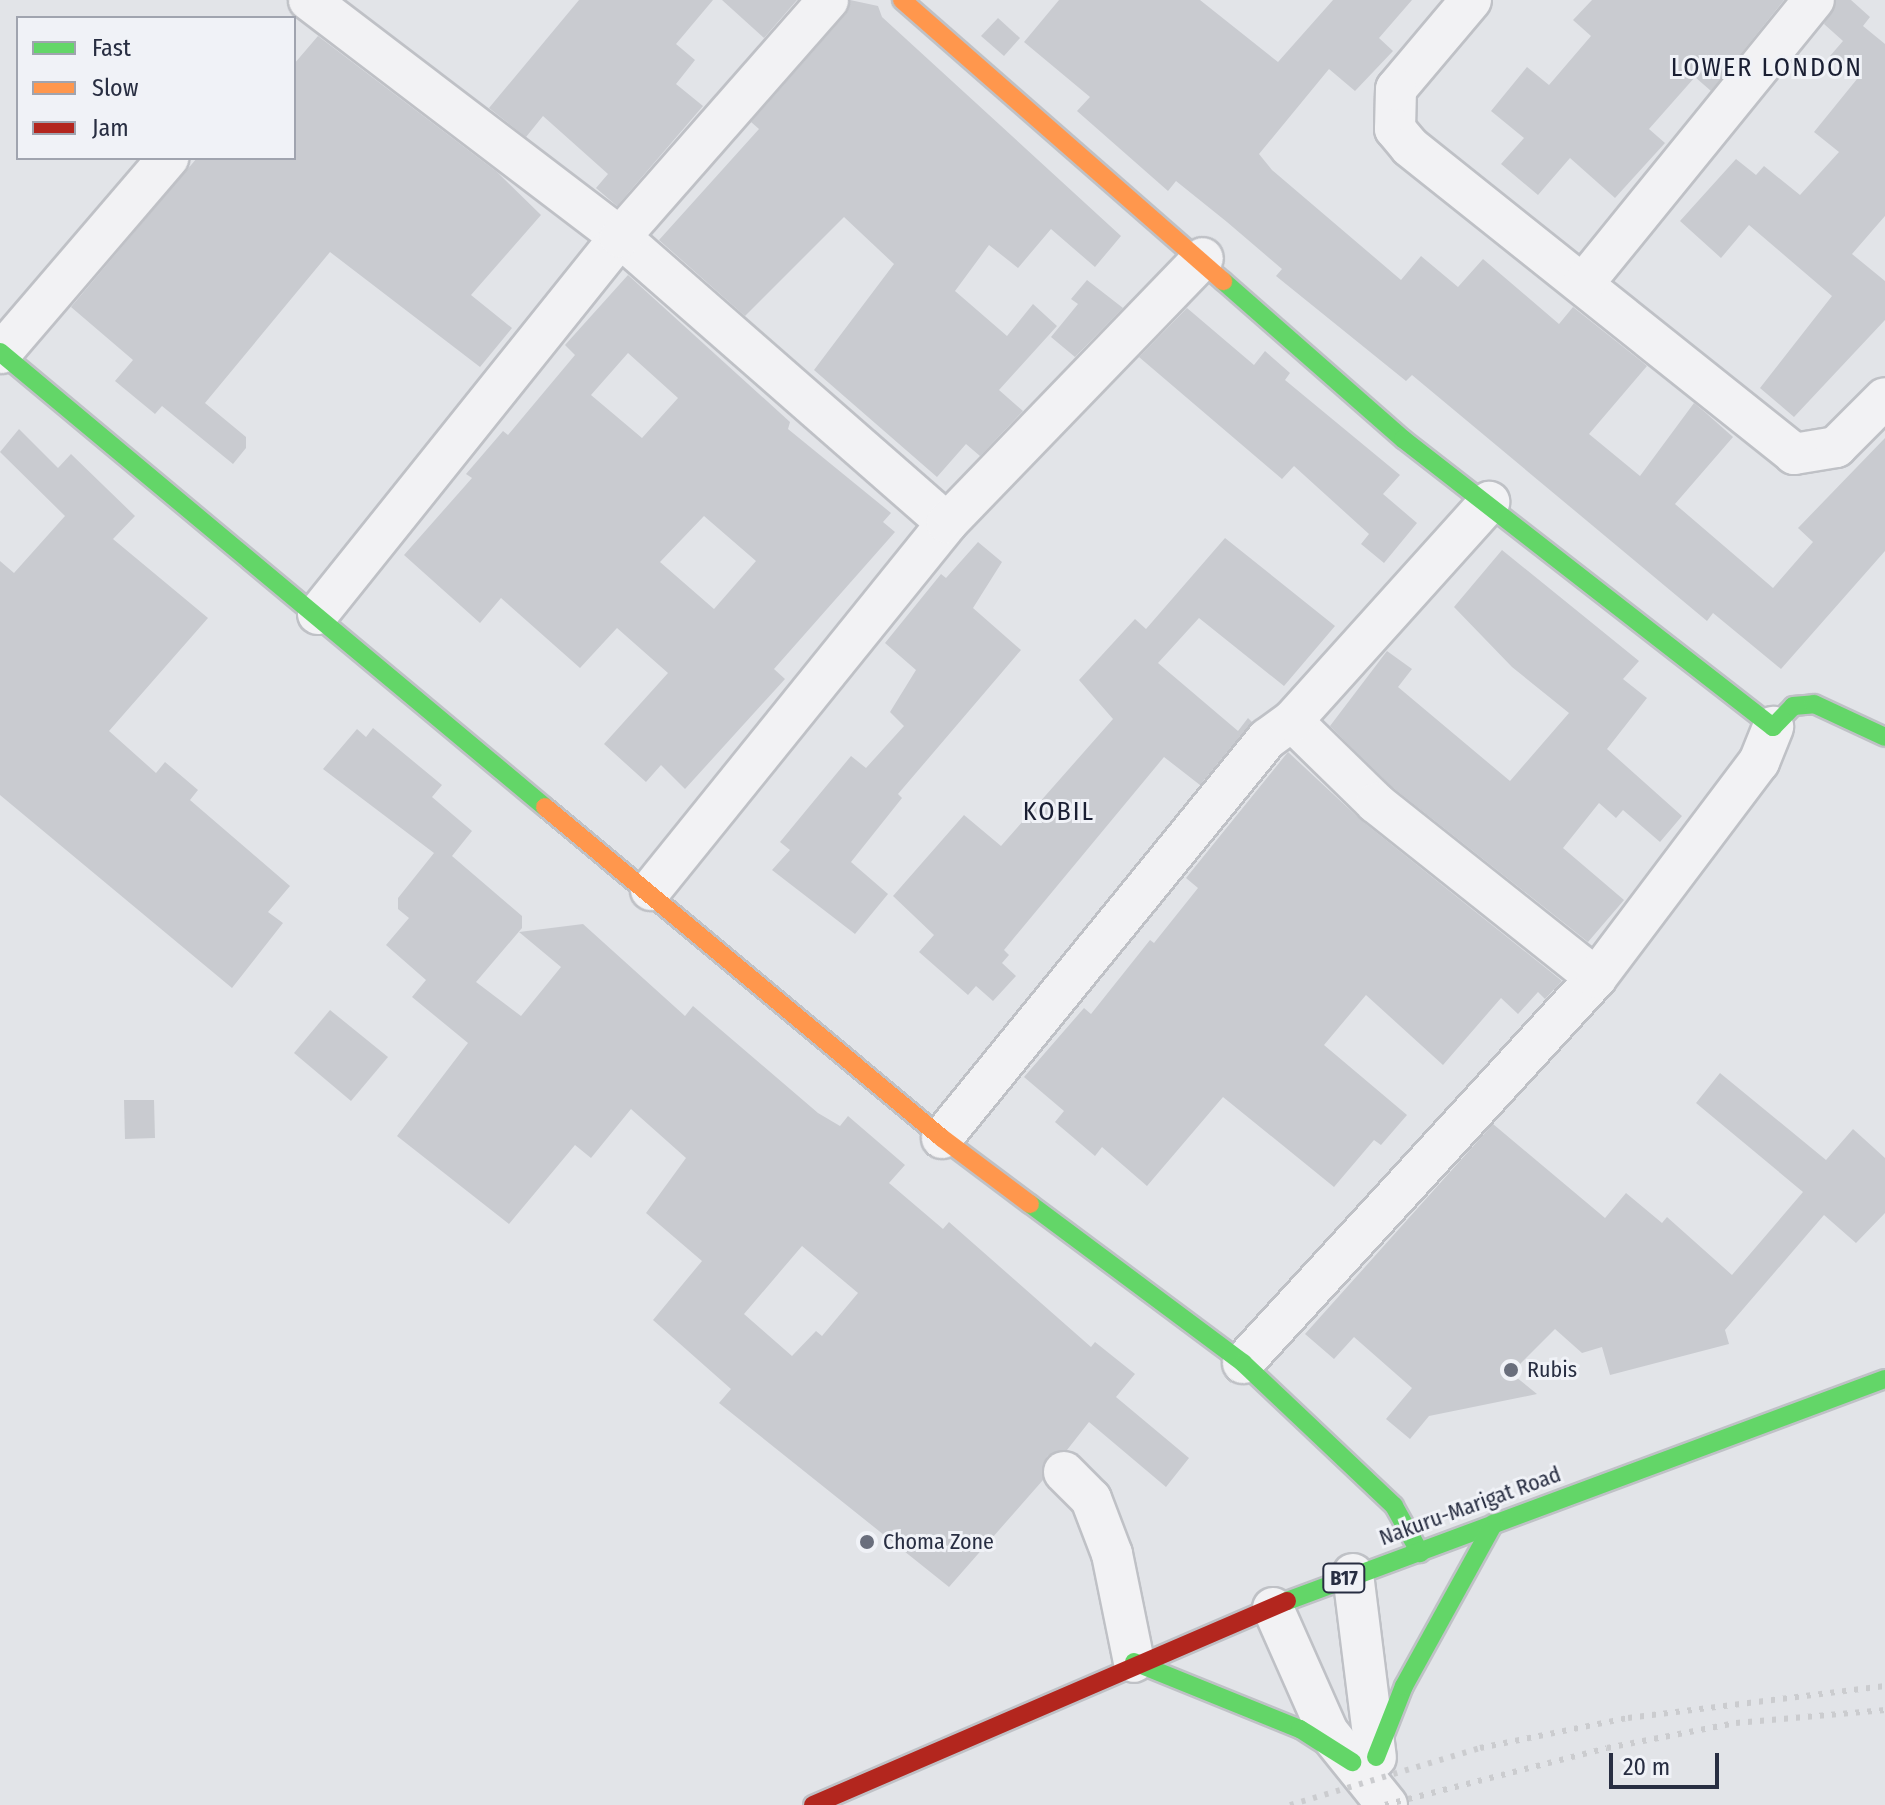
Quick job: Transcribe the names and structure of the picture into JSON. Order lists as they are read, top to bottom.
{
  "streets": {
    "street": ["Nakuru-Marigat Road", "B17"]
  },
  "districts": ["LOWER LONDON", "KOBIL"],
  "places": ["Rubis", "Choma Zone"],
  "legend": ["Fast", "Slow", "Jam"],
  "scale_bar": "20 m"
}
